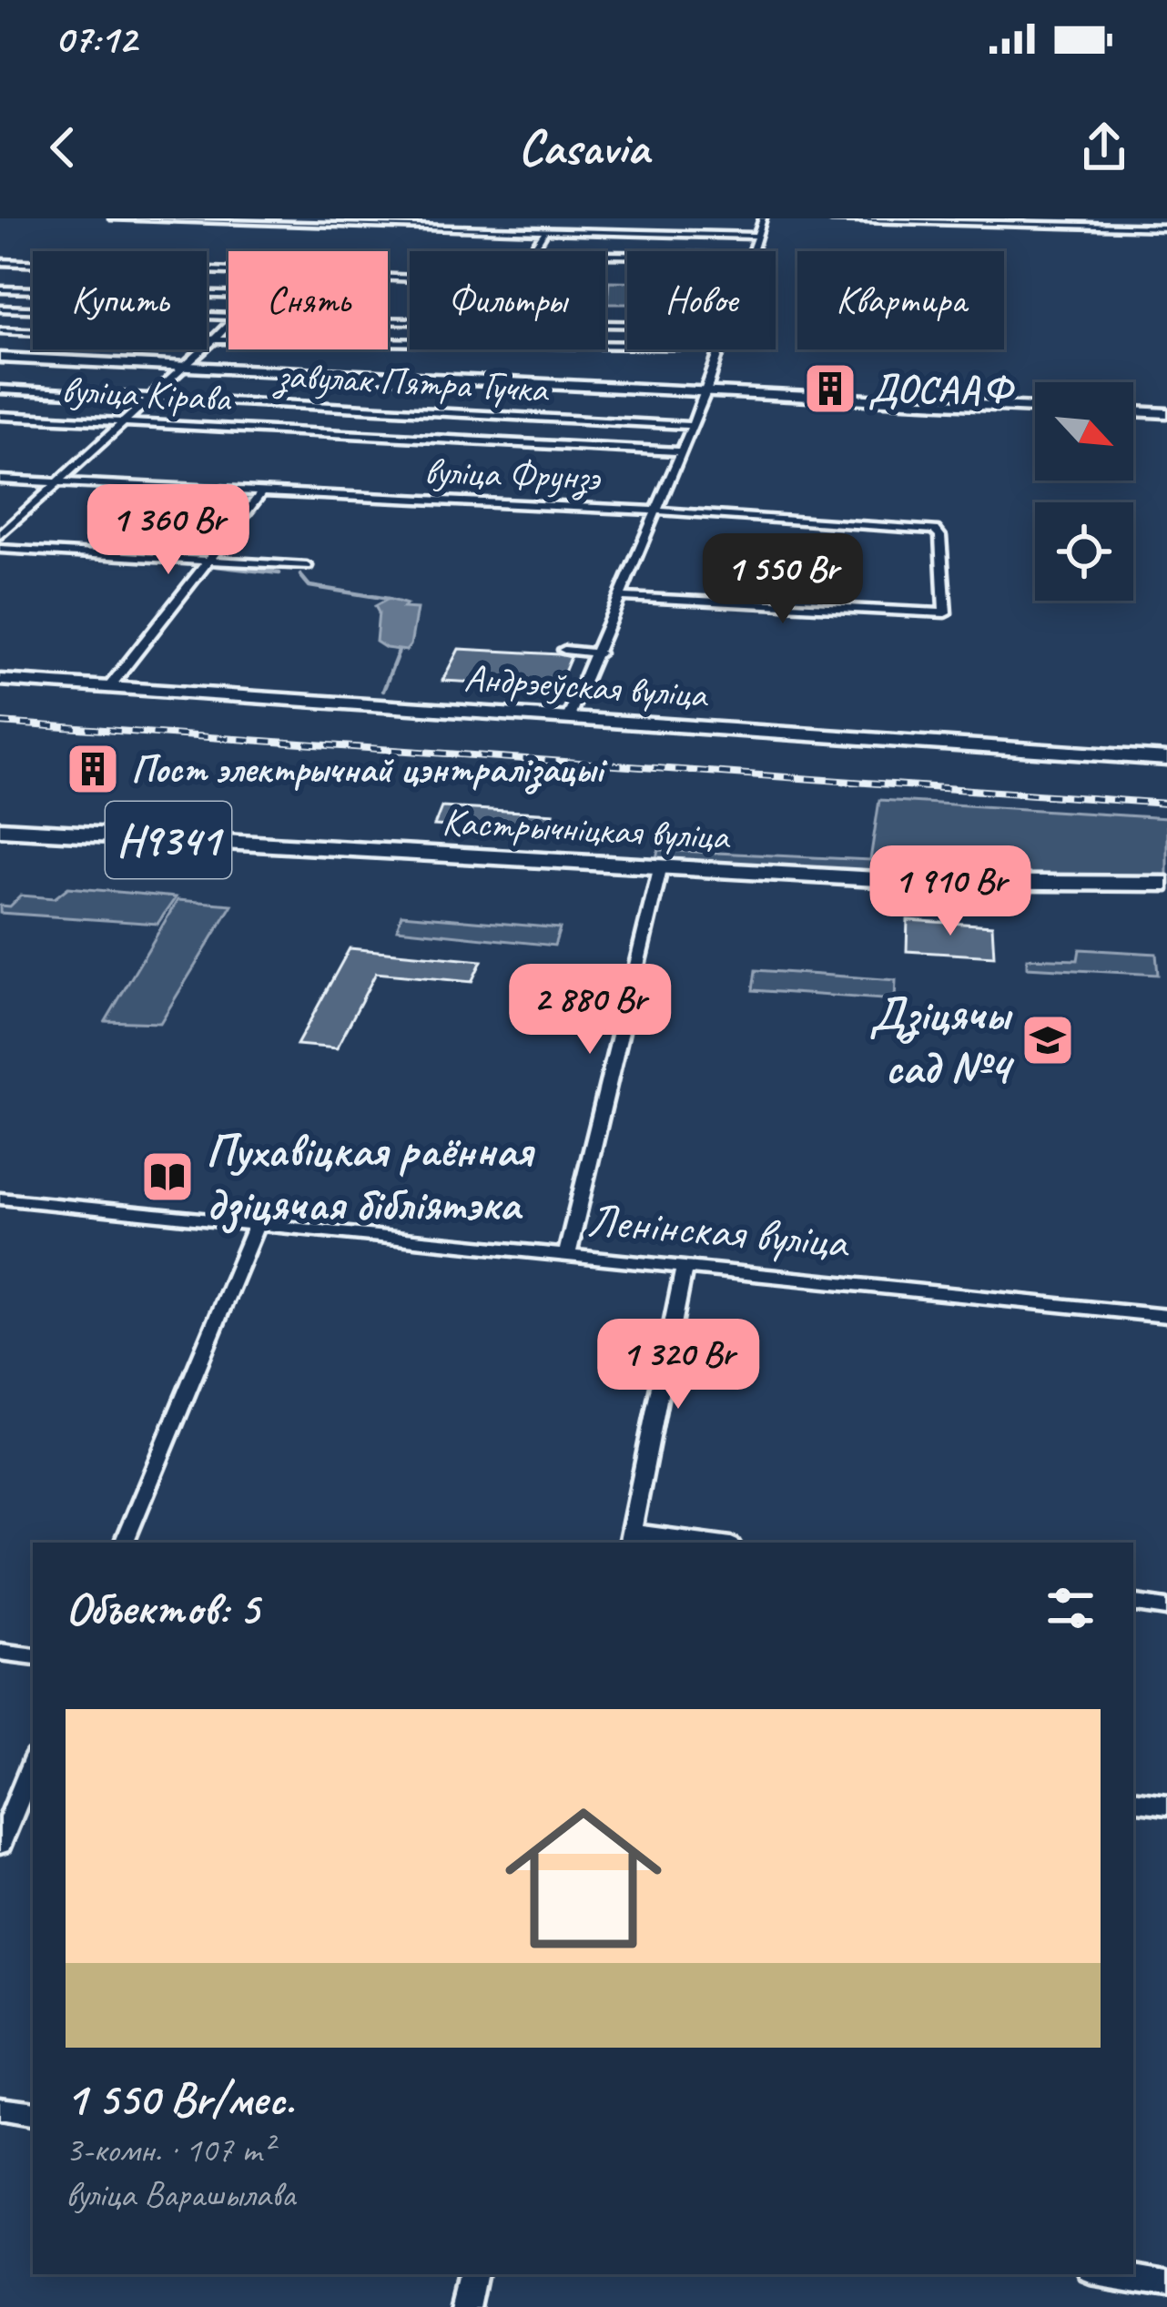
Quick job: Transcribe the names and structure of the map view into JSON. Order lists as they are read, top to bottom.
{
  "streets": {
    "main road": ["Кастрычніцкая вуліца", "Н9341"],
    "street": [
      "завулак Пятра Гучка",
      "вуліца Кірава",
      "вуліца Фрунзэ",
      "Андрэеўская вуліца",
      "Ленінская вуліца"
    ]
  },
  "places": {
    "building": ["ДОСААФ", "Пост электрычнай цэнтралізацыі"],
    "school or university": ["Дзіцячы сад №4"],
    "library": ["Пухавіцкая раённая дзіцячая бібліятэка"]
  },
  "north": "bottom right",
  "page": {
    "status": "07:12",
    "header": "Casavia",
    "chip": [
      "Купить",
      "Снять",
      "Фильтры",
      "Новое",
      "Квартира"
    ],
    "price": [
      "1 360 Br",
      "1 550 Br",
      "1 910 Br",
      "2 880 Br",
      "1 320 Br"
    ],
    "heading": "Объектов: 5",
    "list": [
      {
        "name": "1 550 Br/мес.",
        "note": "3-комн. · 107 m² · вуліца Варашылава"
      }
    ]
  }
}
